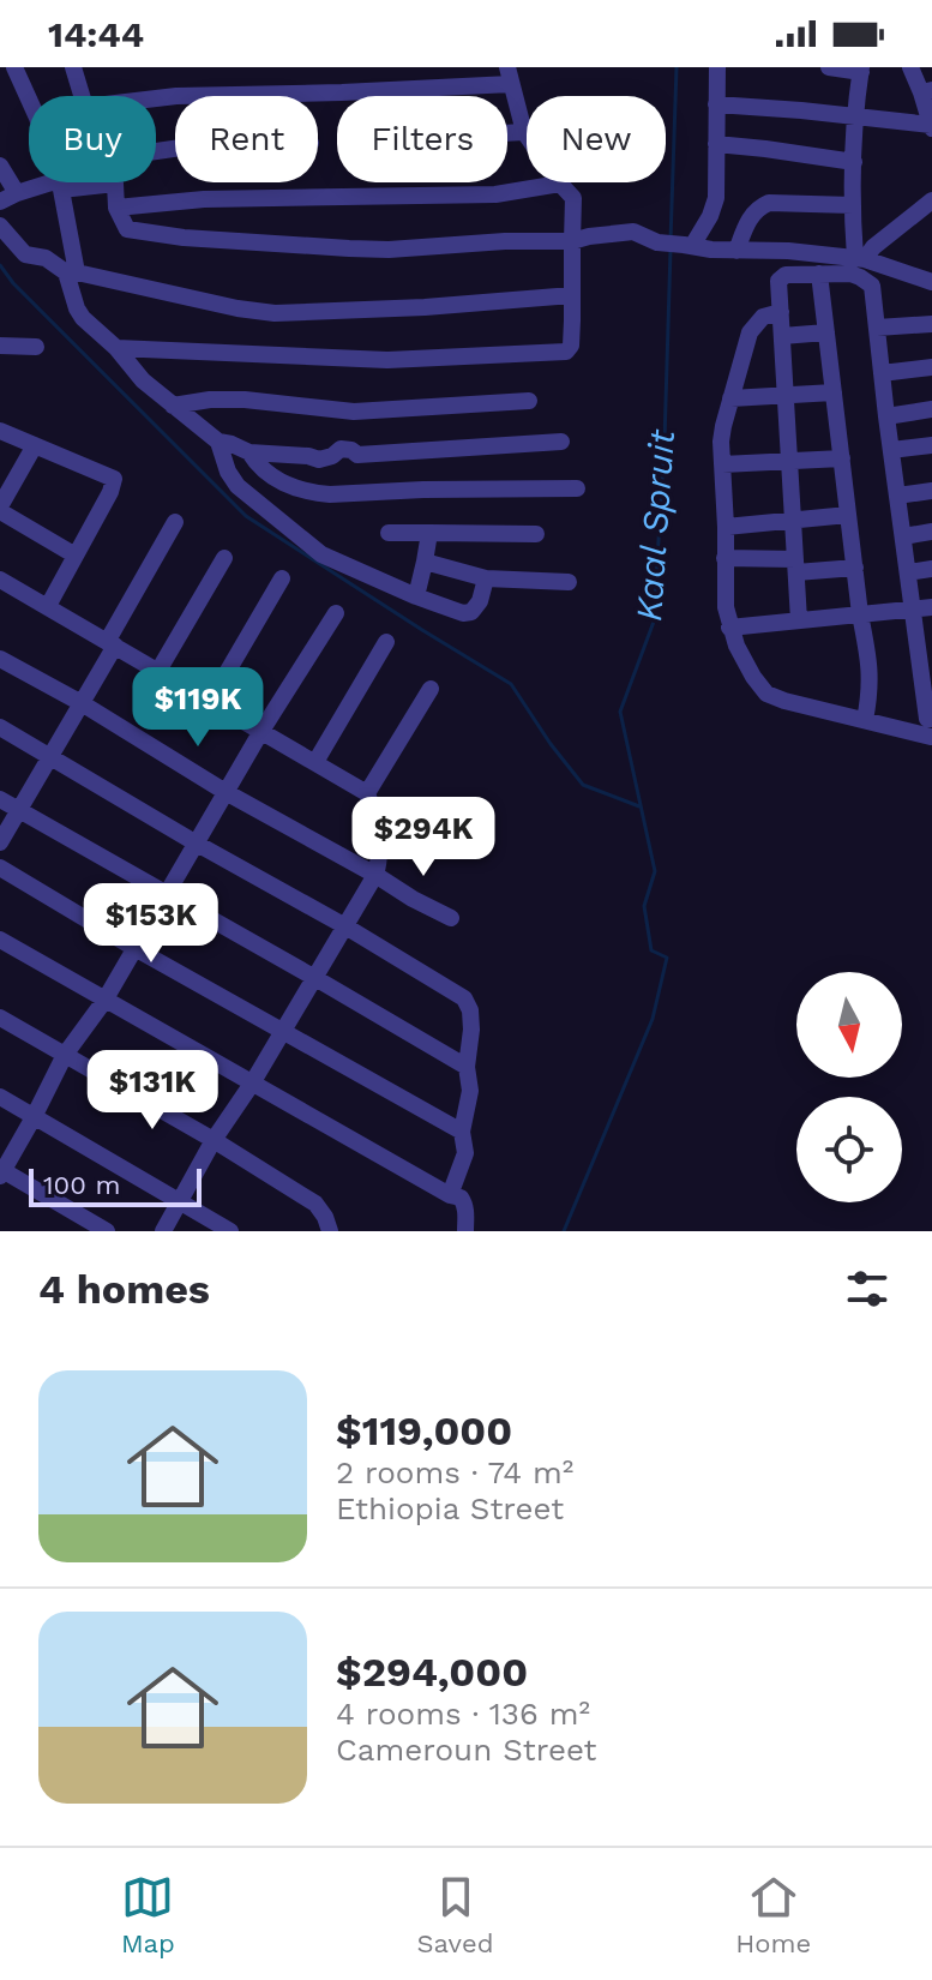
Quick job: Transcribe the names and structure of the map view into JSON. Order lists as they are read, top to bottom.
{
  "water": ["Kaal Spruit"],
  "scale_bar": "100 m",
  "north": "bottom",
  "page": {
    "status": "14:44",
    "chip": [
      "Buy",
      "Rent",
      "Filters",
      "New"
    ],
    "price": [
      "$119K",
      "$294K",
      "$153K",
      "$131K"
    ],
    "scale": "100 m",
    "heading": "4 homes",
    "list": [
      {
        "name": "$119,000",
        "note": "2 rooms · 74 m² · Ethiopia Street"
      },
      {
        "name": "$294,000",
        "note": "4 rooms · 136 m² · Cameroun Street"
      }
    ],
    "tabs": ["Map", "Saved", "Home"]
  }
}
